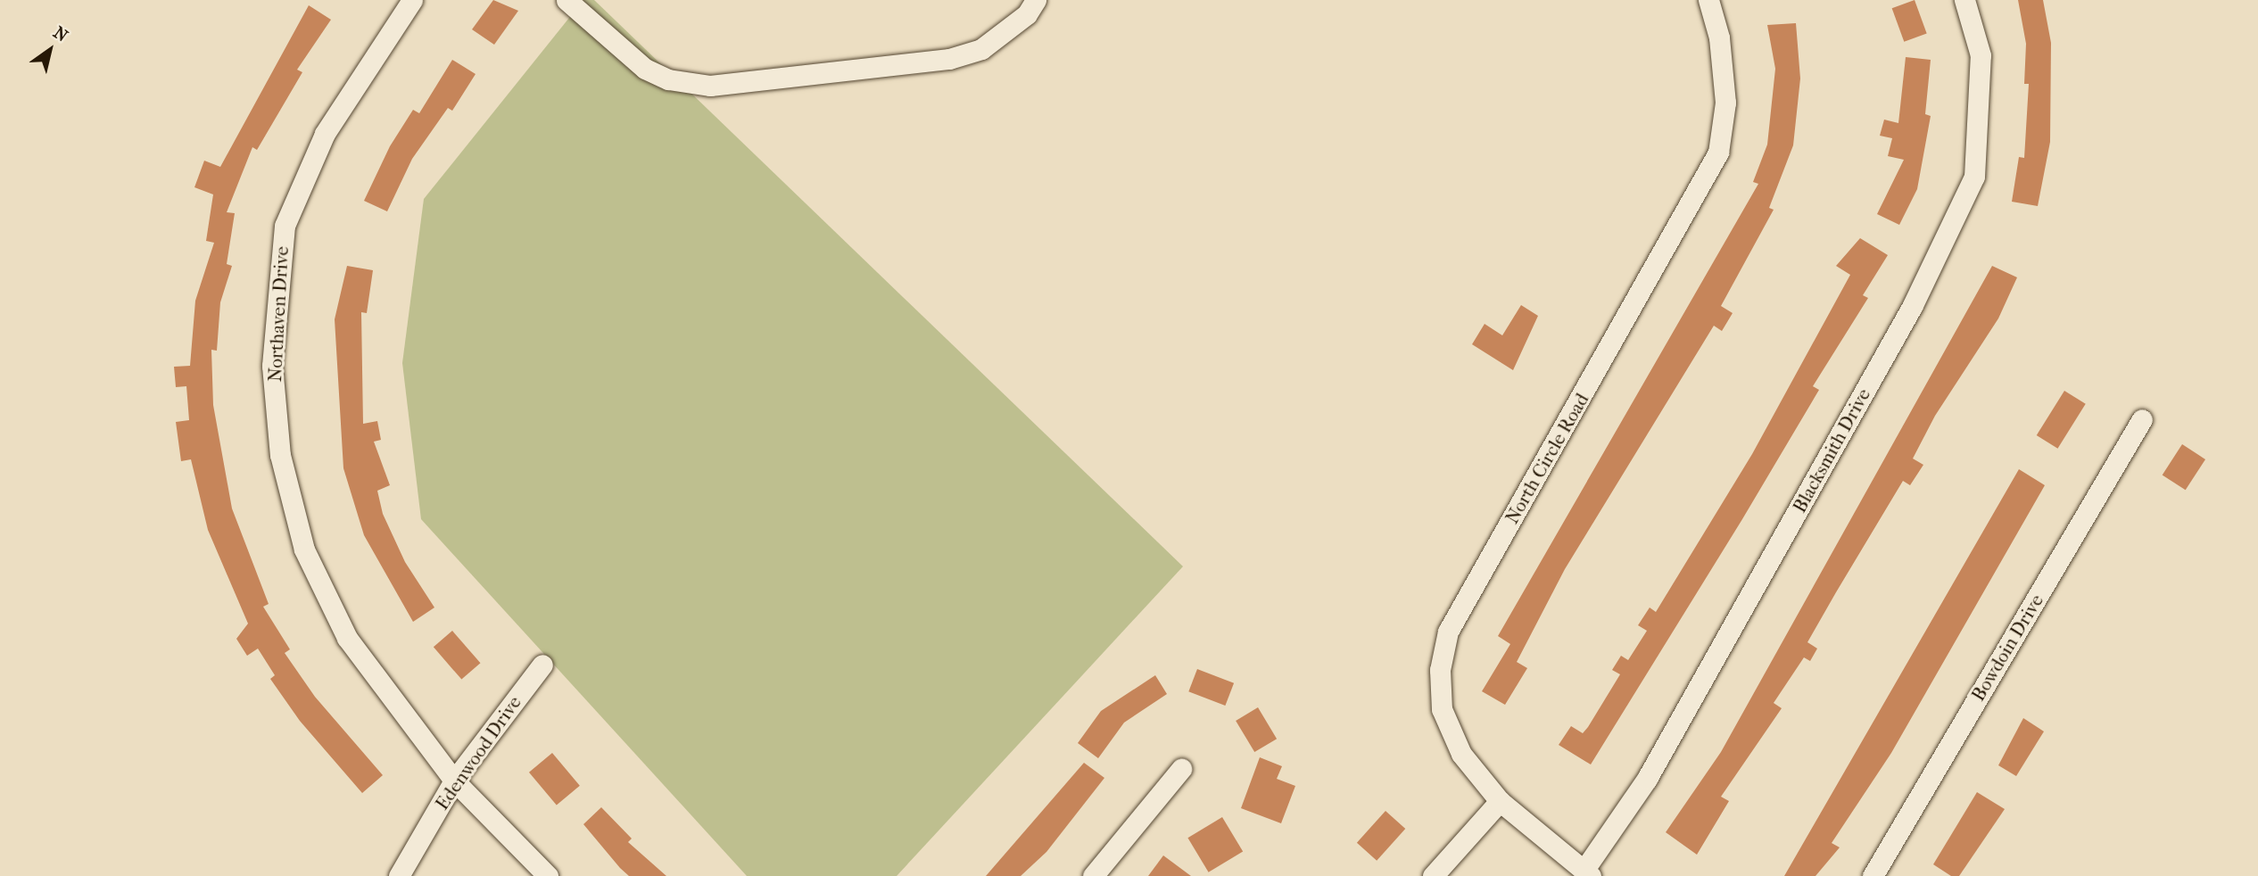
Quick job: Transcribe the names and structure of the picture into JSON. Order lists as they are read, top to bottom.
{
  "streets": {
    "street": [
      "Northaven Drive",
      "Blacksmith Drive",
      "North Circle Road",
      "Bowdoin Drive",
      "Edenwood Drive"
    ]
  },
  "crossings": [
    ["Northaven Drive", "Edenwood Drive"],
    ["Blacksmith Drive", "North Circle Road"]
  ],
  "north": "top right"
}
